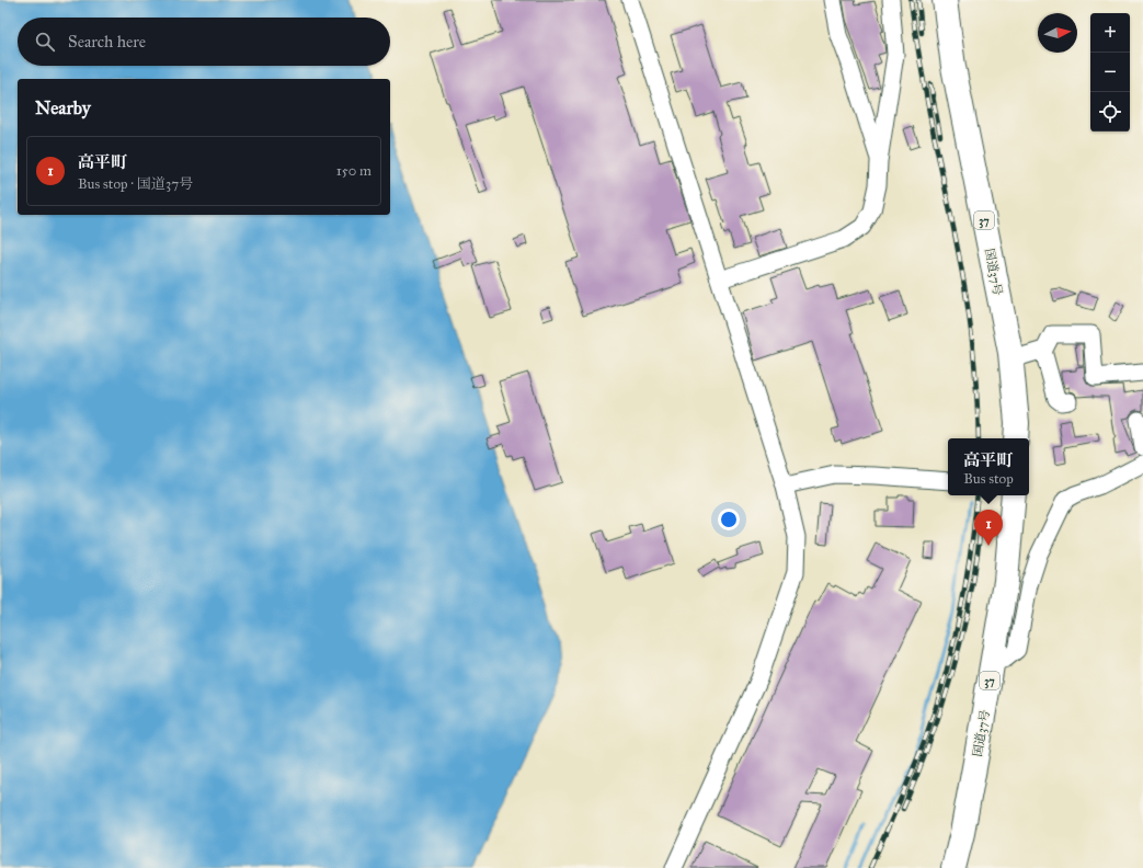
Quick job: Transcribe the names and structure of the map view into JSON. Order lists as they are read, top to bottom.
{
  "streets": {
    "highway": ["37", "国道37号"]
  },
  "north": "right",
  "page": {
    "map_buttons": ["+", "−"],
    "search": "Search here",
    "heading": "Nearby",
    "list": [
      {
        "mark": "1",
        "name": "高平町",
        "note": "Bus stop · 国道37号",
        "value": "150 m"
      }
    ],
    "popup": ["高平町", "Bus stop"],
    "pins": "1"
  }
}
